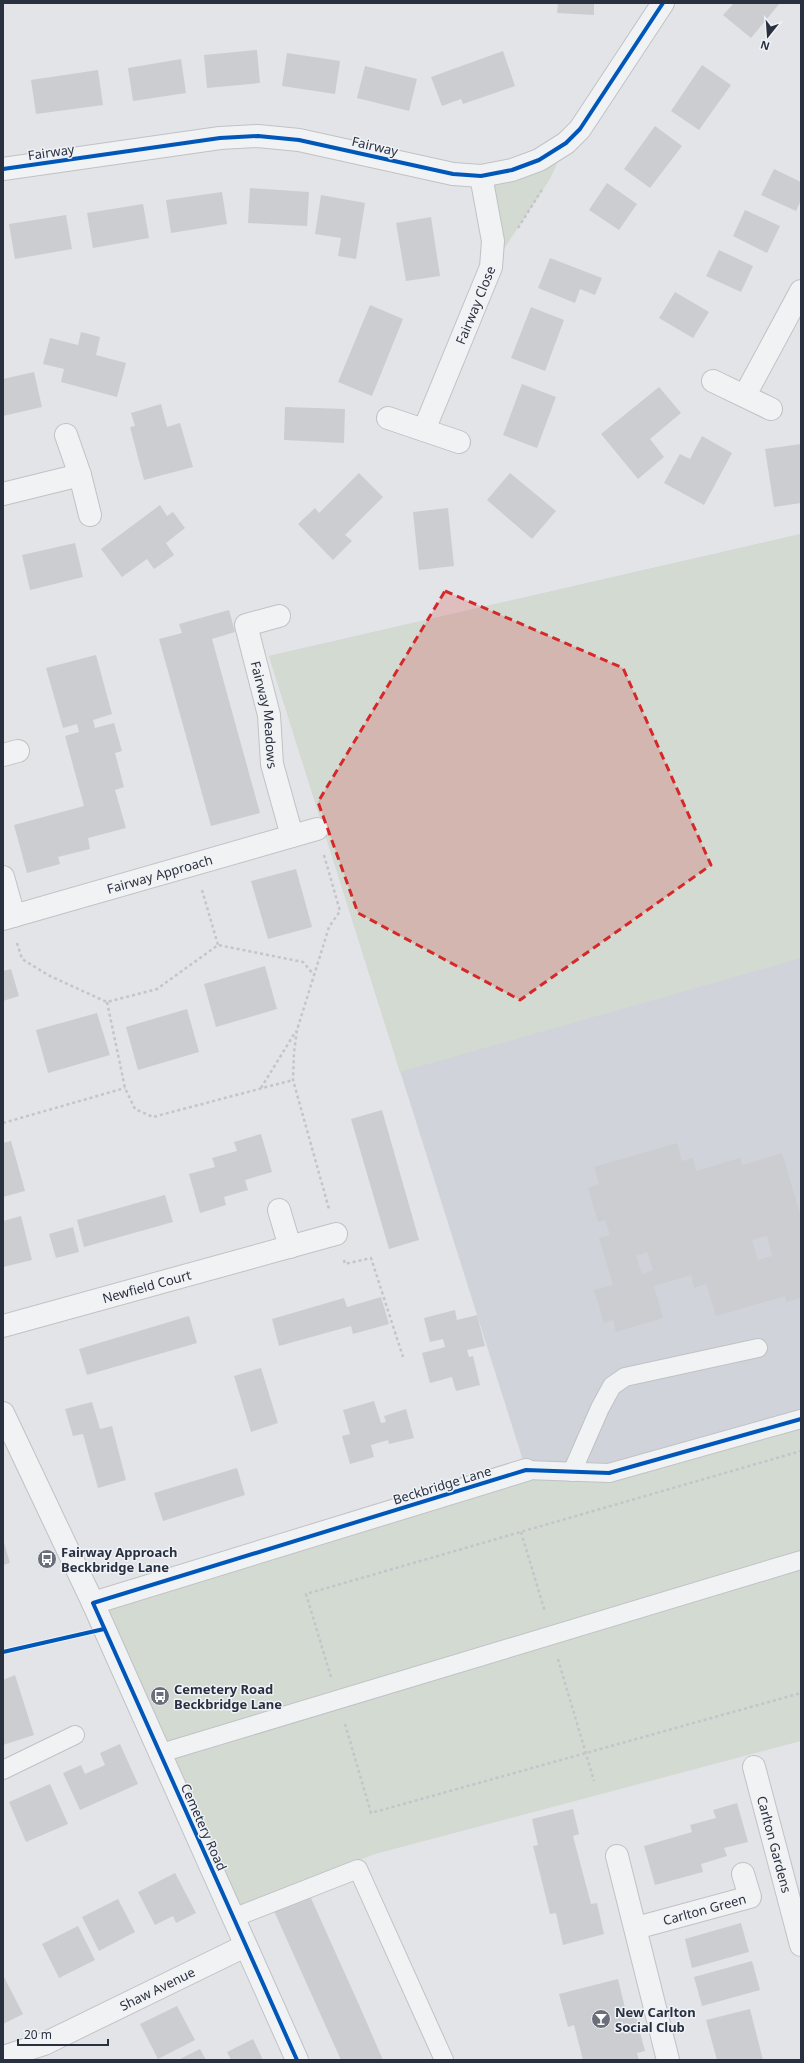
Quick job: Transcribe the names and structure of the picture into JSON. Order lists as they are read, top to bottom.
{
  "streets": {
    "street": [
      "Fairway",
      "Fairway Close",
      "Fairway Meadows",
      "Fairway Approach",
      "Newfield Court",
      "Beckbridge Lane",
      "Cemetery Road",
      "Carlton Gardens",
      "Carlton Green",
      "Shaw Avenue"
    ]
  },
  "crossings": [
    ["Fairway", "Fairway Close"],
    ["Fairway Meadows", "Fairway Approach"],
    ["Beckbridge Lane", "Cemetery Road"],
    ["Cemetery Road", "Shaw Avenue"]
  ],
  "places": {
    "bus stop": ["Fairway Approach Beckbridge Lane", "Cemetery Road Beckbridge Lane"],
    "bar": ["New Carlton Social Club"]
  },
  "scale_bar": "20 m",
  "north": "bottom"
}
